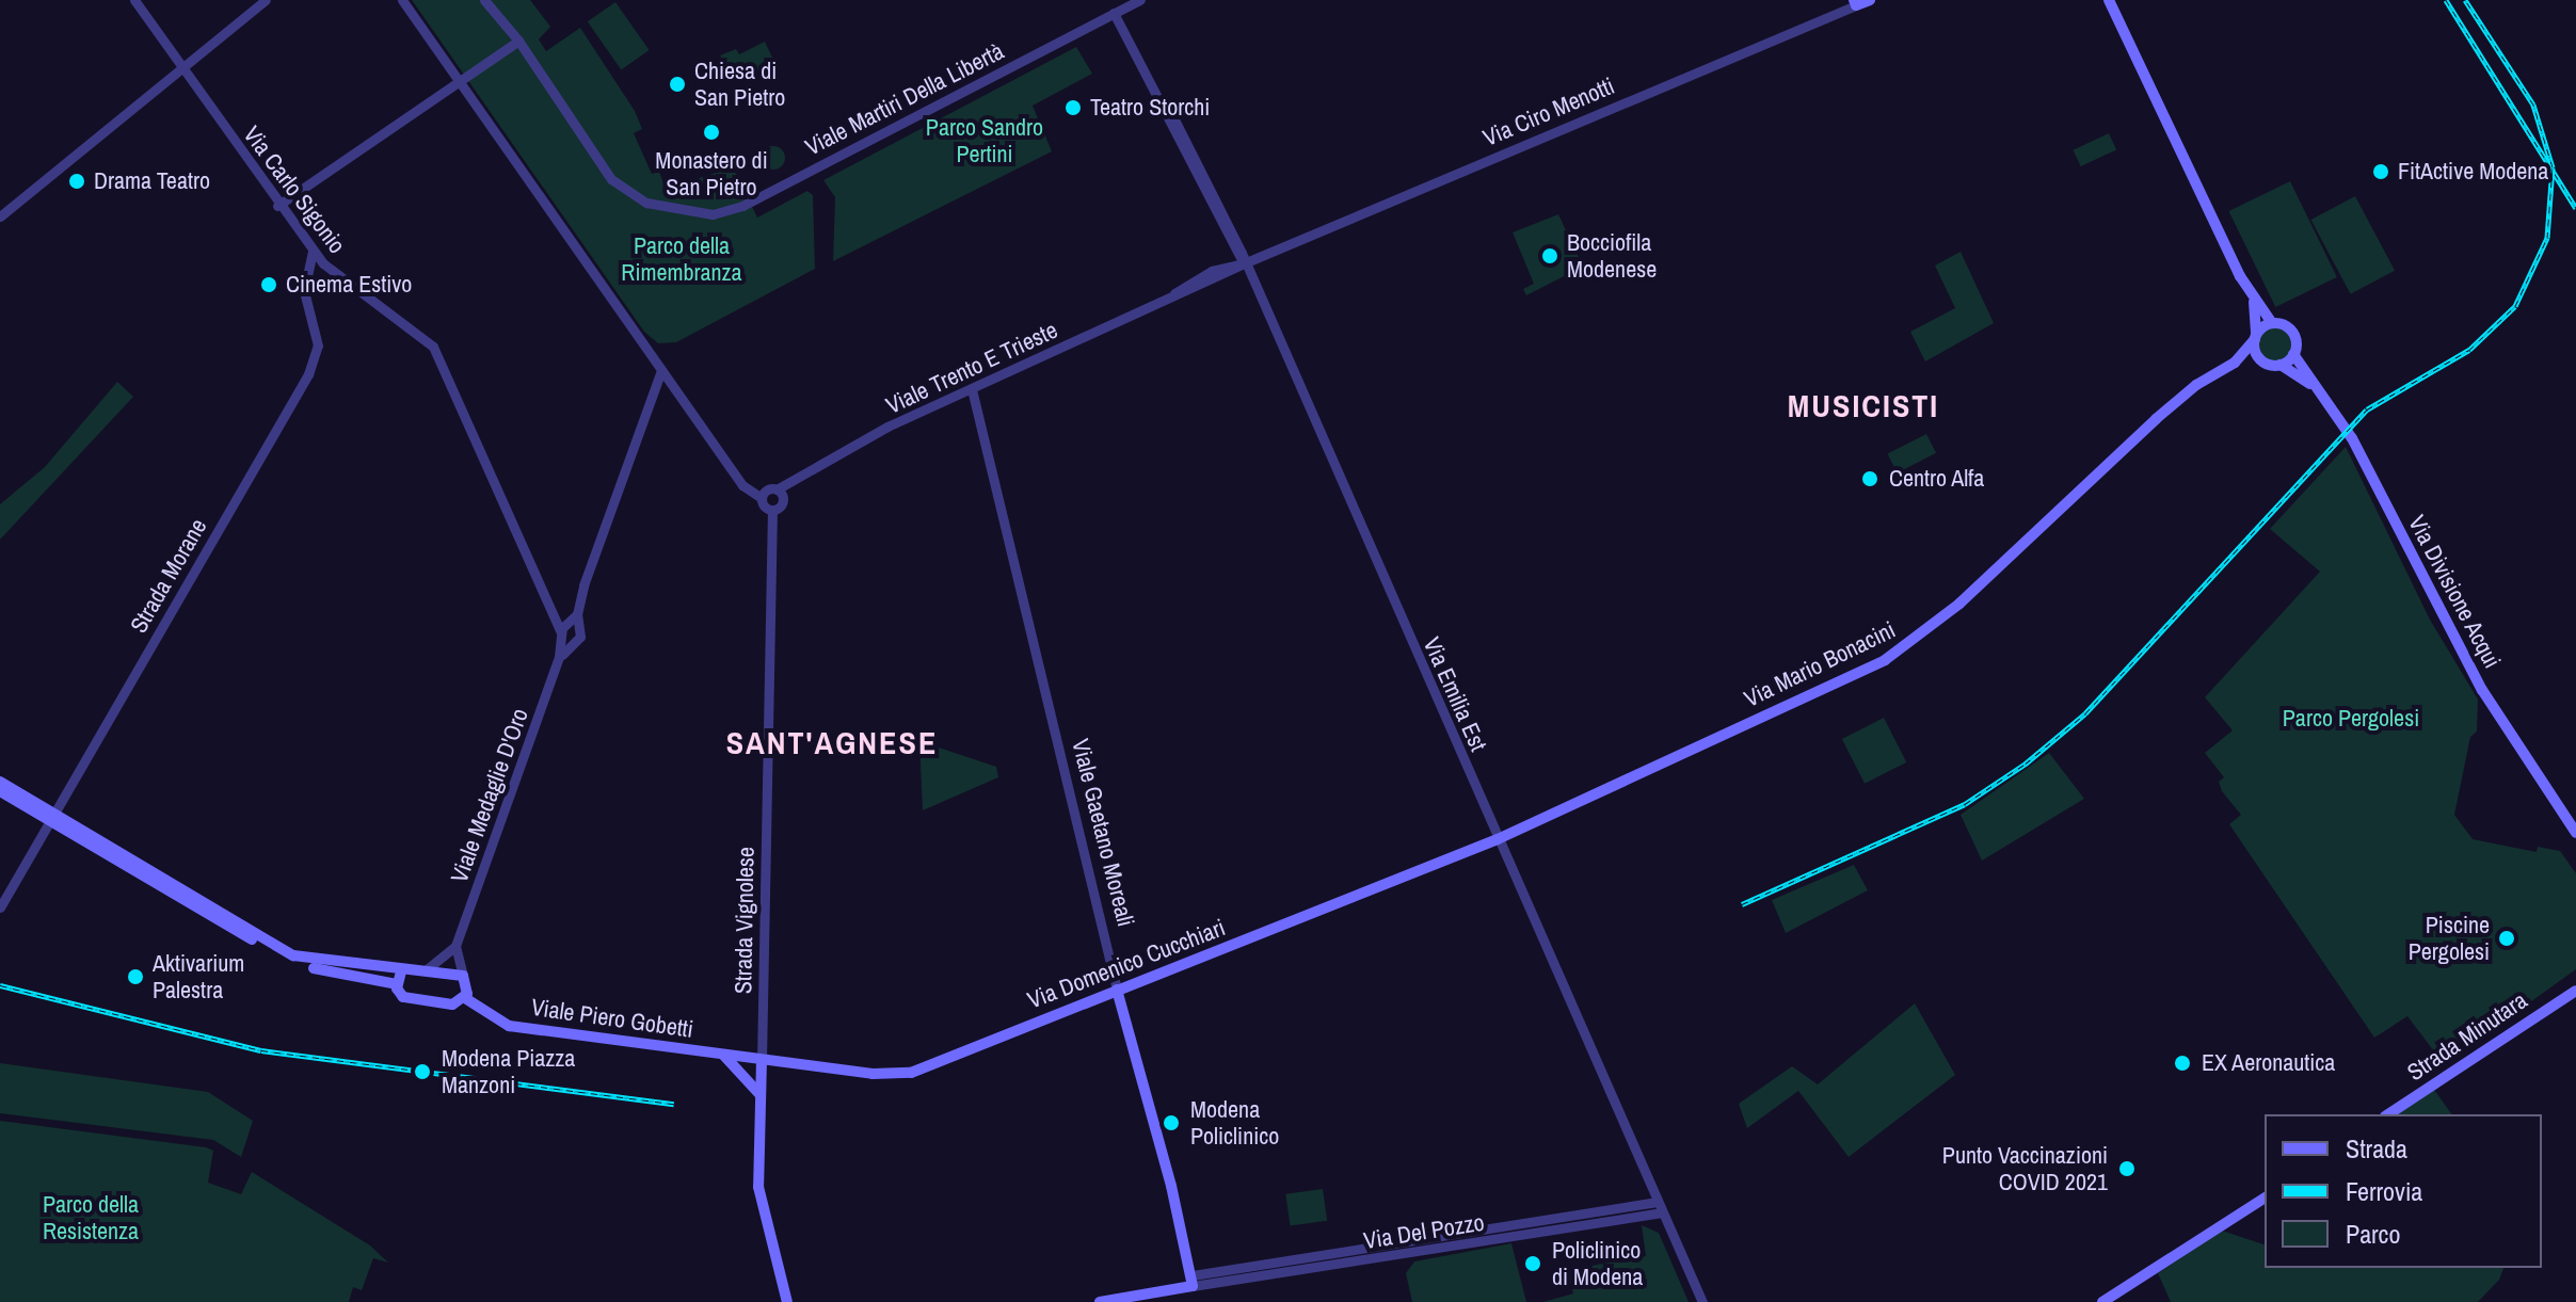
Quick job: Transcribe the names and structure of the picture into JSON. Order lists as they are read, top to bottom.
{
  "streets": {
    "main road": [
      "Via Ciro Menotti",
      "Via Divisione Acqui",
      "Via Mario Bonacini",
      "Viale Gaetano Moreali",
      "Strada Vignolese",
      "Via Domenico Cucchiari",
      "Viale Piero Gobetti",
      "Strada Minutara"
    ],
    "street": [
      "Viale Martiri Della Libertà",
      "Via Carlo Sigonio",
      "Viale Trento E Trieste",
      "Strada Morane",
      "Via Emilia Est",
      "Viale Medaglie D'Oro",
      "Via Del Pozzo"
    ]
  },
  "crossings": [
    ["Via Ciro Menotti", "Viale Trento E Trieste"],
    ["Via Ciro Menotti", "Via Emilia Est"],
    ["Via Carlo Sigonio", "Strada Morane"],
    ["Via Carlo Sigonio", "Viale Medaglie D'Oro"],
    ["Viale Trento E Trieste", "Via Emilia Est"],
    ["Viale Trento E Trieste", "Viale Gaetano Moreali"],
    ["Viale Trento E Trieste", "Strada Vignolese"],
    ["Via Divisione Acqui", "Via Mario Bonacini"],
    ["Via Mario Bonacini", "Via Emilia Est"],
    ["Via Mario Bonacini", "Via Domenico Cucchiari"],
    ["Via Emilia Est", "Via Domenico Cucchiari"],
    ["Via Emilia Est", "Via Del Pozzo"],
    ["Viale Gaetano Moreali", "Via Domenico Cucchiari"],
    ["Viale Gaetano Moreali", "Via Del Pozzo"],
    ["Strada Vignolese", "Via Domenico Cucchiari"],
    ["Strada Vignolese", "Viale Piero Gobetti"],
    ["Via Domenico Cucchiari", "Viale Piero Gobetti"]
  ],
  "districts": ["MUSICISTI", "SANT'AGNESE"],
  "parks": [
    "Parco Sandro Pertini",
    "Parco della Rimembranza",
    "Parco Pergolesi",
    "Parco della Resistenza"
  ],
  "places": [
    "Chiesa di San Pietro",
    "Teatro Storchi",
    "Monastero di San Pietro",
    "FitActive Modena",
    "Drama Teatro",
    "Bocciofila Modenese",
    "Cinema Estivo",
    "Centro Alfa",
    "Piscine Pergolesi",
    "Aktivarium Palestra",
    "EX Aeronautica",
    "Modena Piazza Manzoni",
    "Modena Policlinico",
    "Punto Vaccinazioni COVID 2021",
    "Policlinico di Modena"
  ],
  "legend": ["Strada", "Ferrovia", "Parco"]
}
